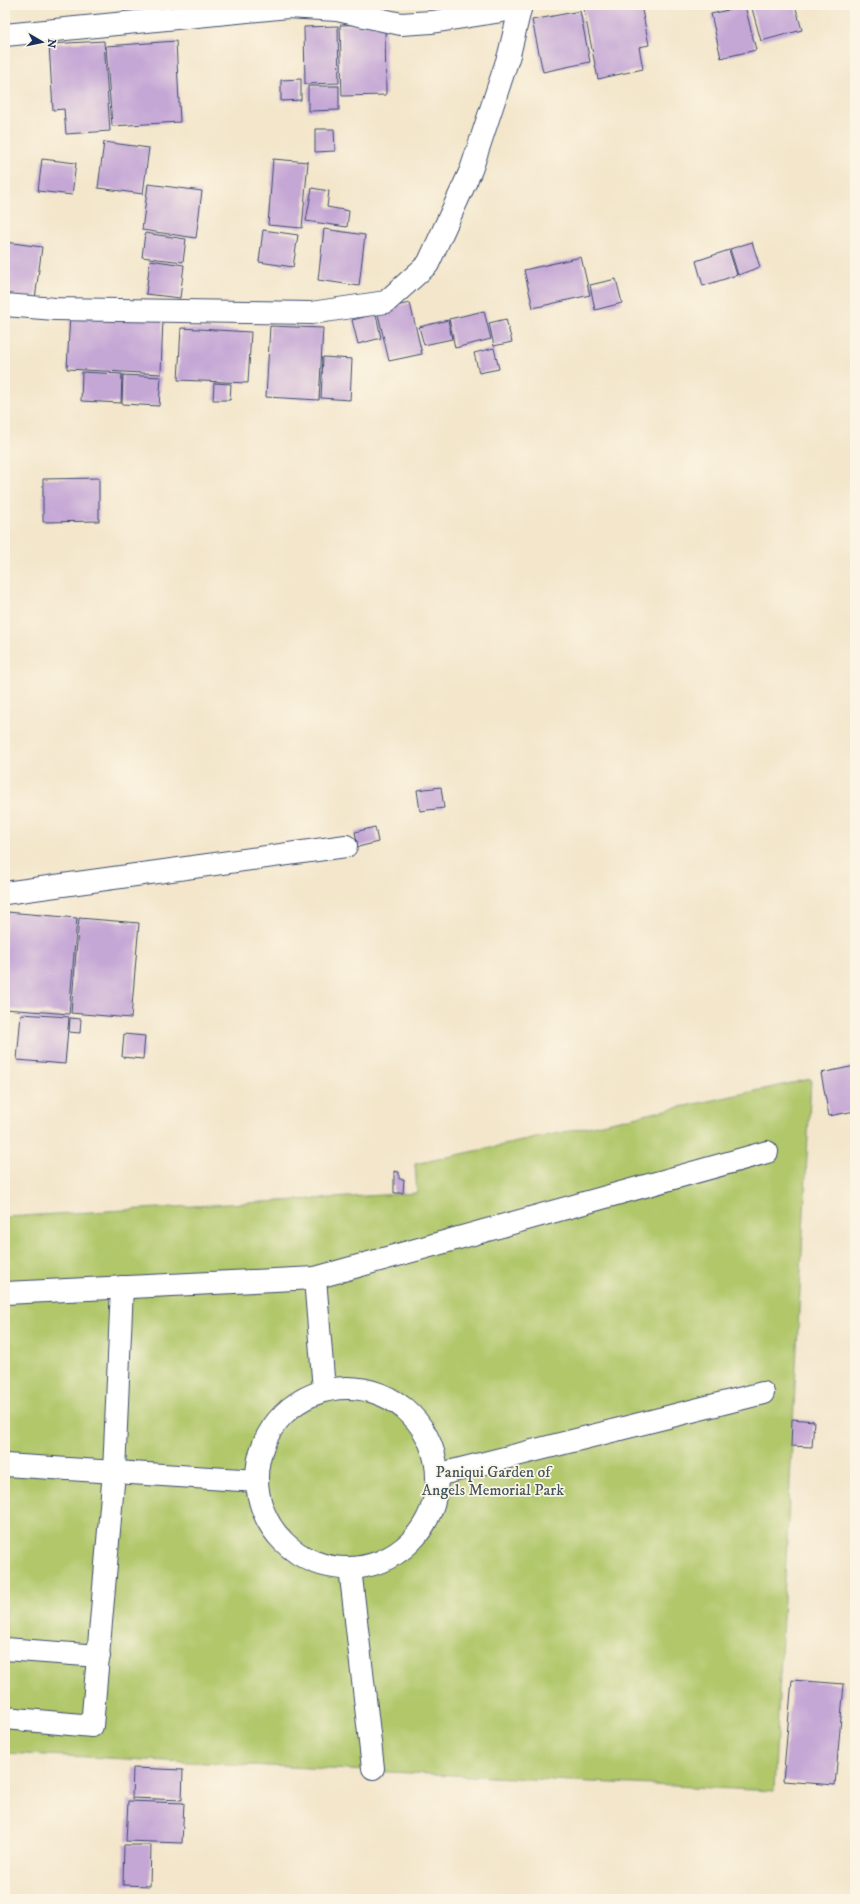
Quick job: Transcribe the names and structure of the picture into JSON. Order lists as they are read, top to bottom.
{
  "parks": ["Paniqui Garden of Angels Memorial Park"],
  "north": "right"
}
